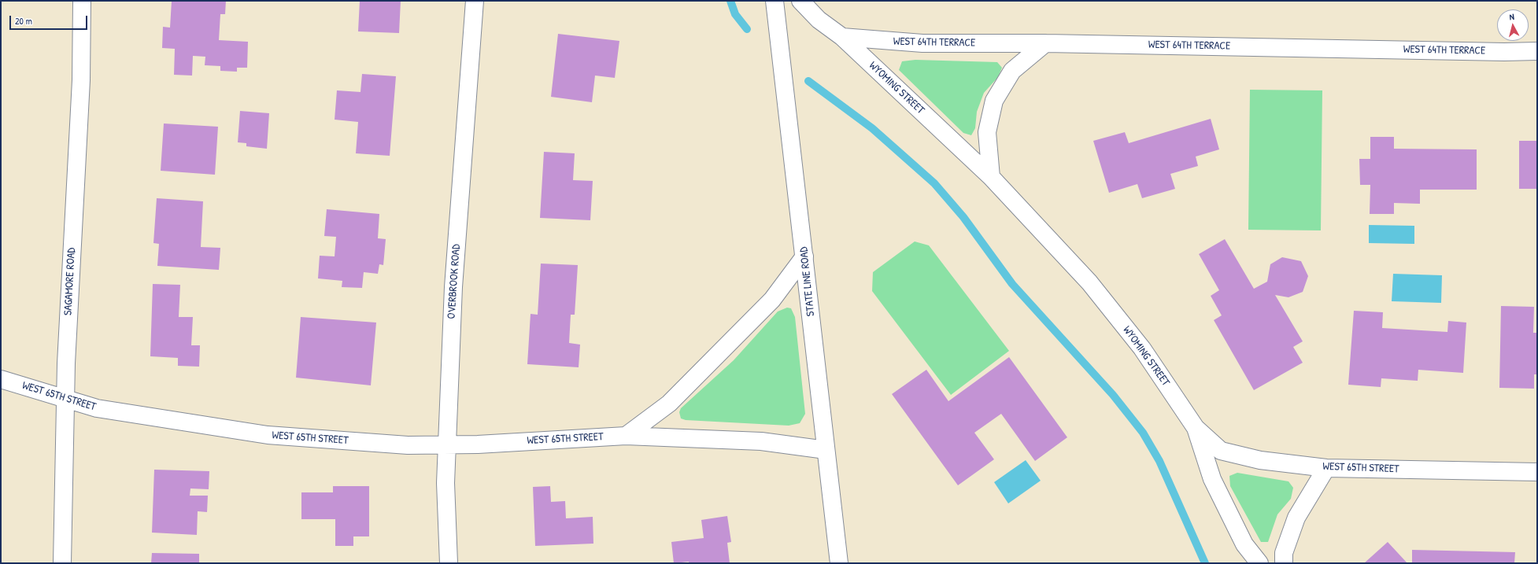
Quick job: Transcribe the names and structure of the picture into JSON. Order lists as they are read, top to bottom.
{
  "streets": {
    "street": [
      "WEST 64TH TERRACE",
      "WYOMING STREET",
      "SAGAMORE ROAD",
      "OVERBROOK ROAD",
      "STATE LINE ROAD",
      "WEST 65TH STREET"
    ]
  },
  "crossings": [
    ["WEST 64TH TERRACE", "WYOMING STREET"],
    ["WYOMING STREET", "WEST 65TH STREET"],
    ["SAGAMORE ROAD", "WEST 65TH STREET"],
    ["OVERBROOK ROAD", "WEST 65TH STREET"],
    ["STATE LINE ROAD", "WEST 65TH STREET"]
  ],
  "scale_bar": "20 m",
  "north": "top"
}
